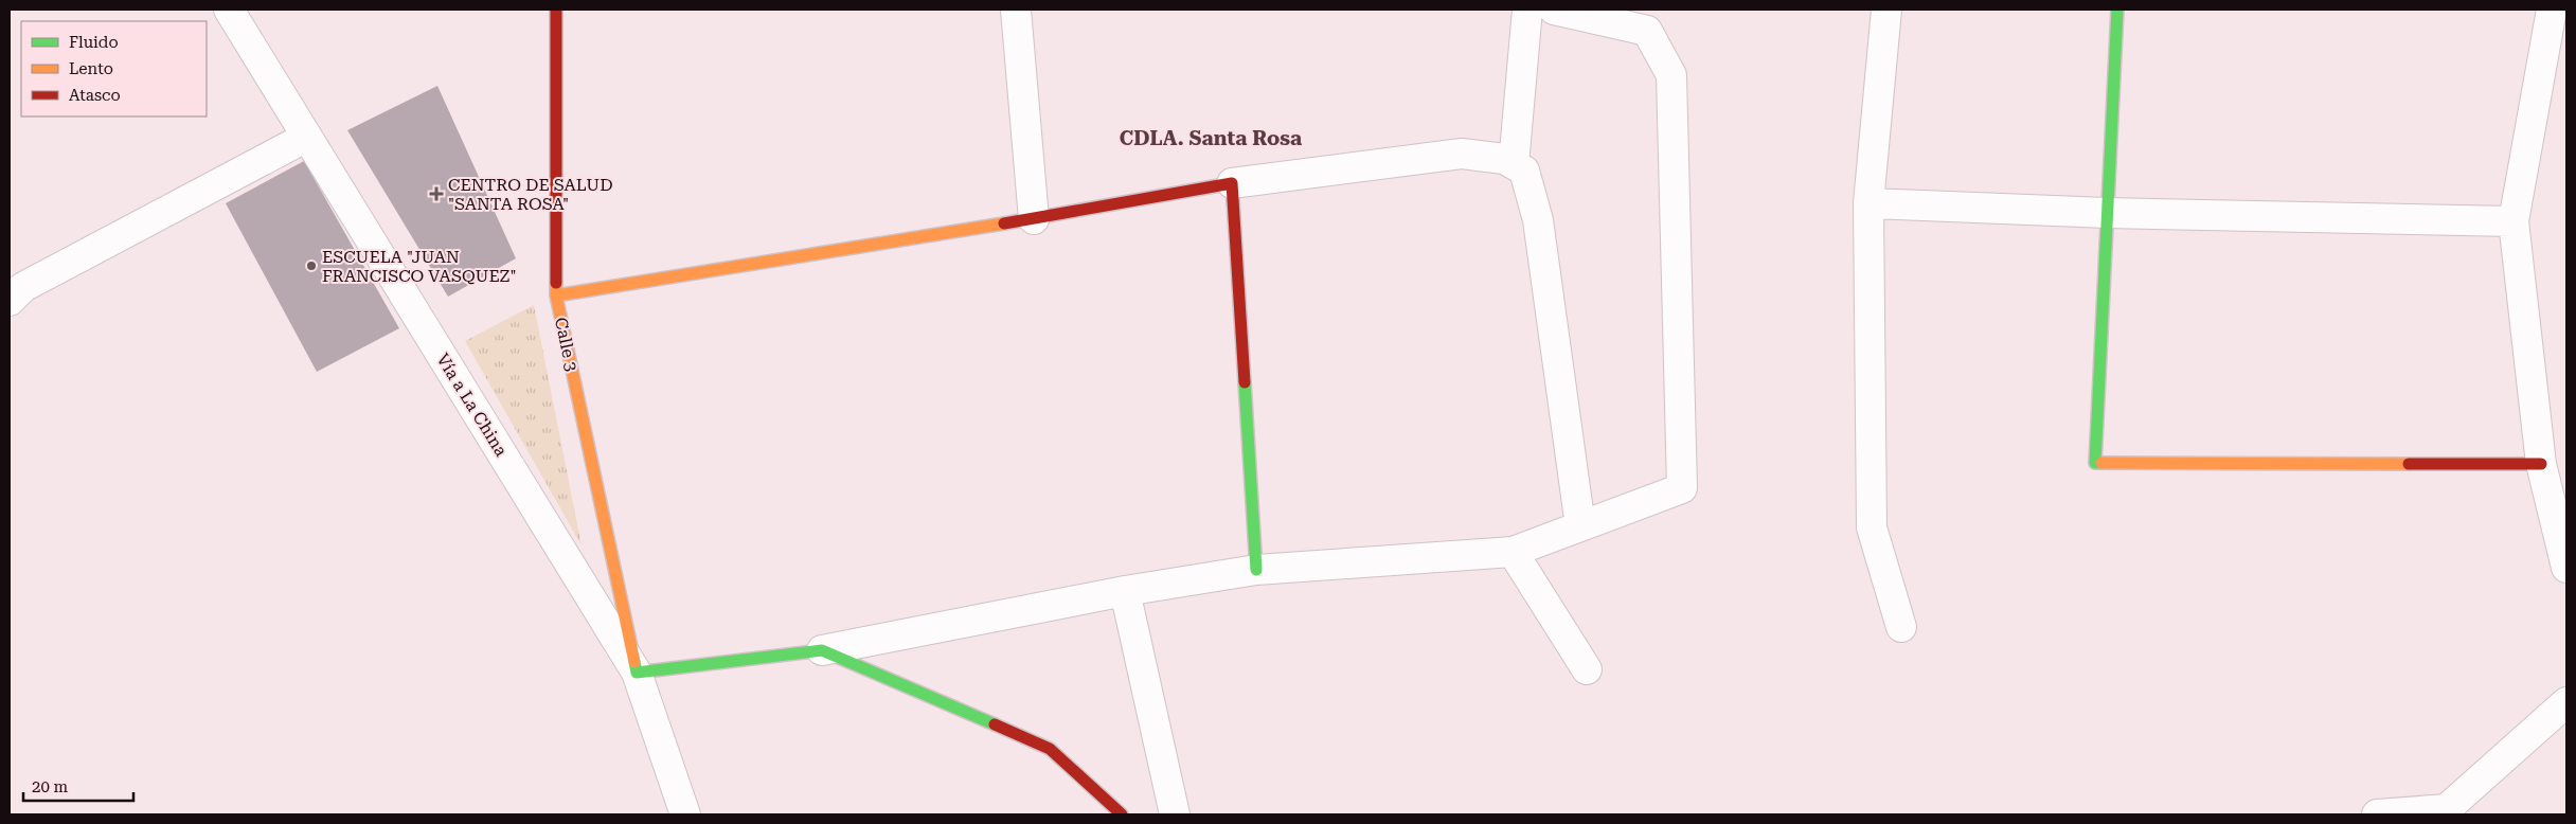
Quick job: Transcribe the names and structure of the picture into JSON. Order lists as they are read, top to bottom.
{
  "streets": {
    "street": ["Calle 3", "Vía a La China"]
  },
  "crossings": [
    ["Calle 3", "Vía a La China"]
  ],
  "districts": ["CDLA. Santa Rosa"],
  "places": {
    "health": ["CENTRO DE SALUD \"SANTA ROSA\""],
    "other": ["ESCUELA \"JUAN FRANCISCO VASQUEZ\""]
  },
  "legend": ["Fluido", "Lento", "Atasco"],
  "scale_bar": "20 m"
}
